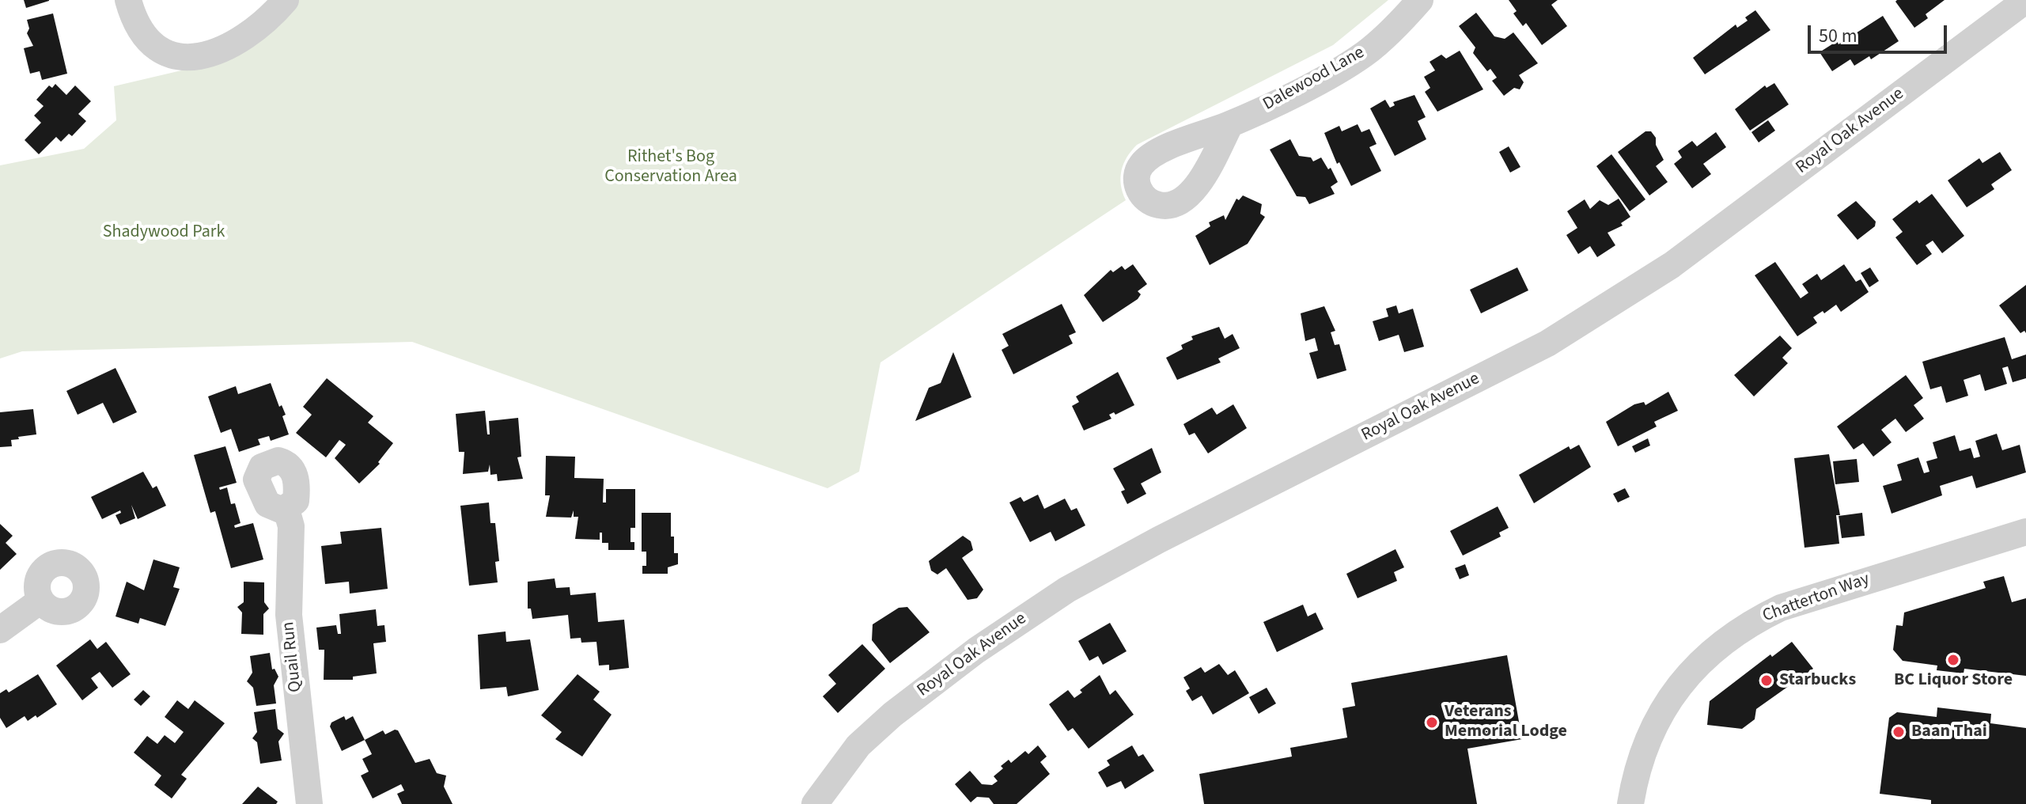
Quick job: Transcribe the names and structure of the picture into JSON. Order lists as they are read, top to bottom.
{
  "streets": {
    "street": [
      "Dalewood Lane",
      "Royal Oak Avenue",
      "Chatterton Way",
      "Quail Run"
    ]
  },
  "parks": ["Rithet's Bog Conservation Area", "Shadywood Park"],
  "places": [
    "BC Liquor Store",
    "Starbucks",
    "Veterans Memorial Lodge",
    "Baan Thai"
  ],
  "scale_bar": "50 m"
}
